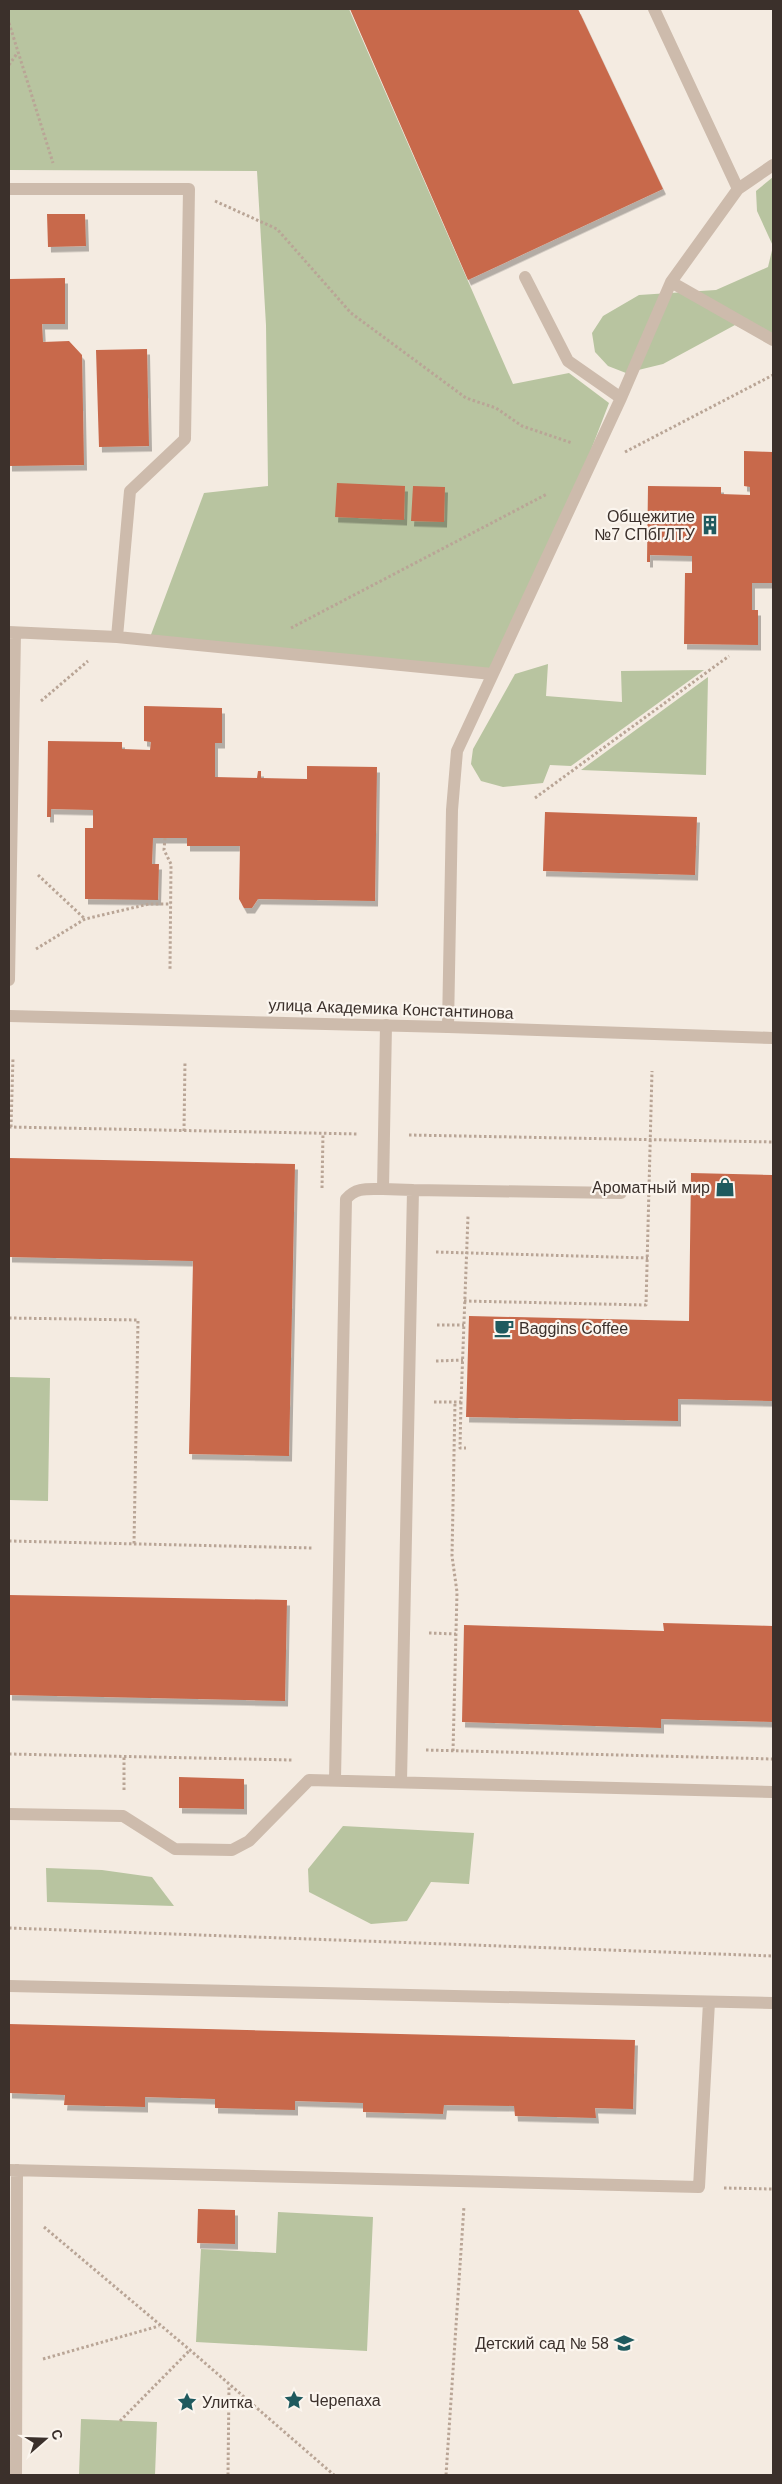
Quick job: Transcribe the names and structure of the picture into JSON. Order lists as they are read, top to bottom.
{
  "streets": {
    "street": ["улица Академика Константинова"]
  },
  "places": {
    "building": ["Общежитие №7 СПбГЛТУ"],
    "shop": ["Ароматный мир"],
    "cafe": ["Baggins Coffee"],
    "school or university": ["Детский сад № 58"],
    "place": ["Черепаха", "Улитка"]
  },
  "north": "right"
}
